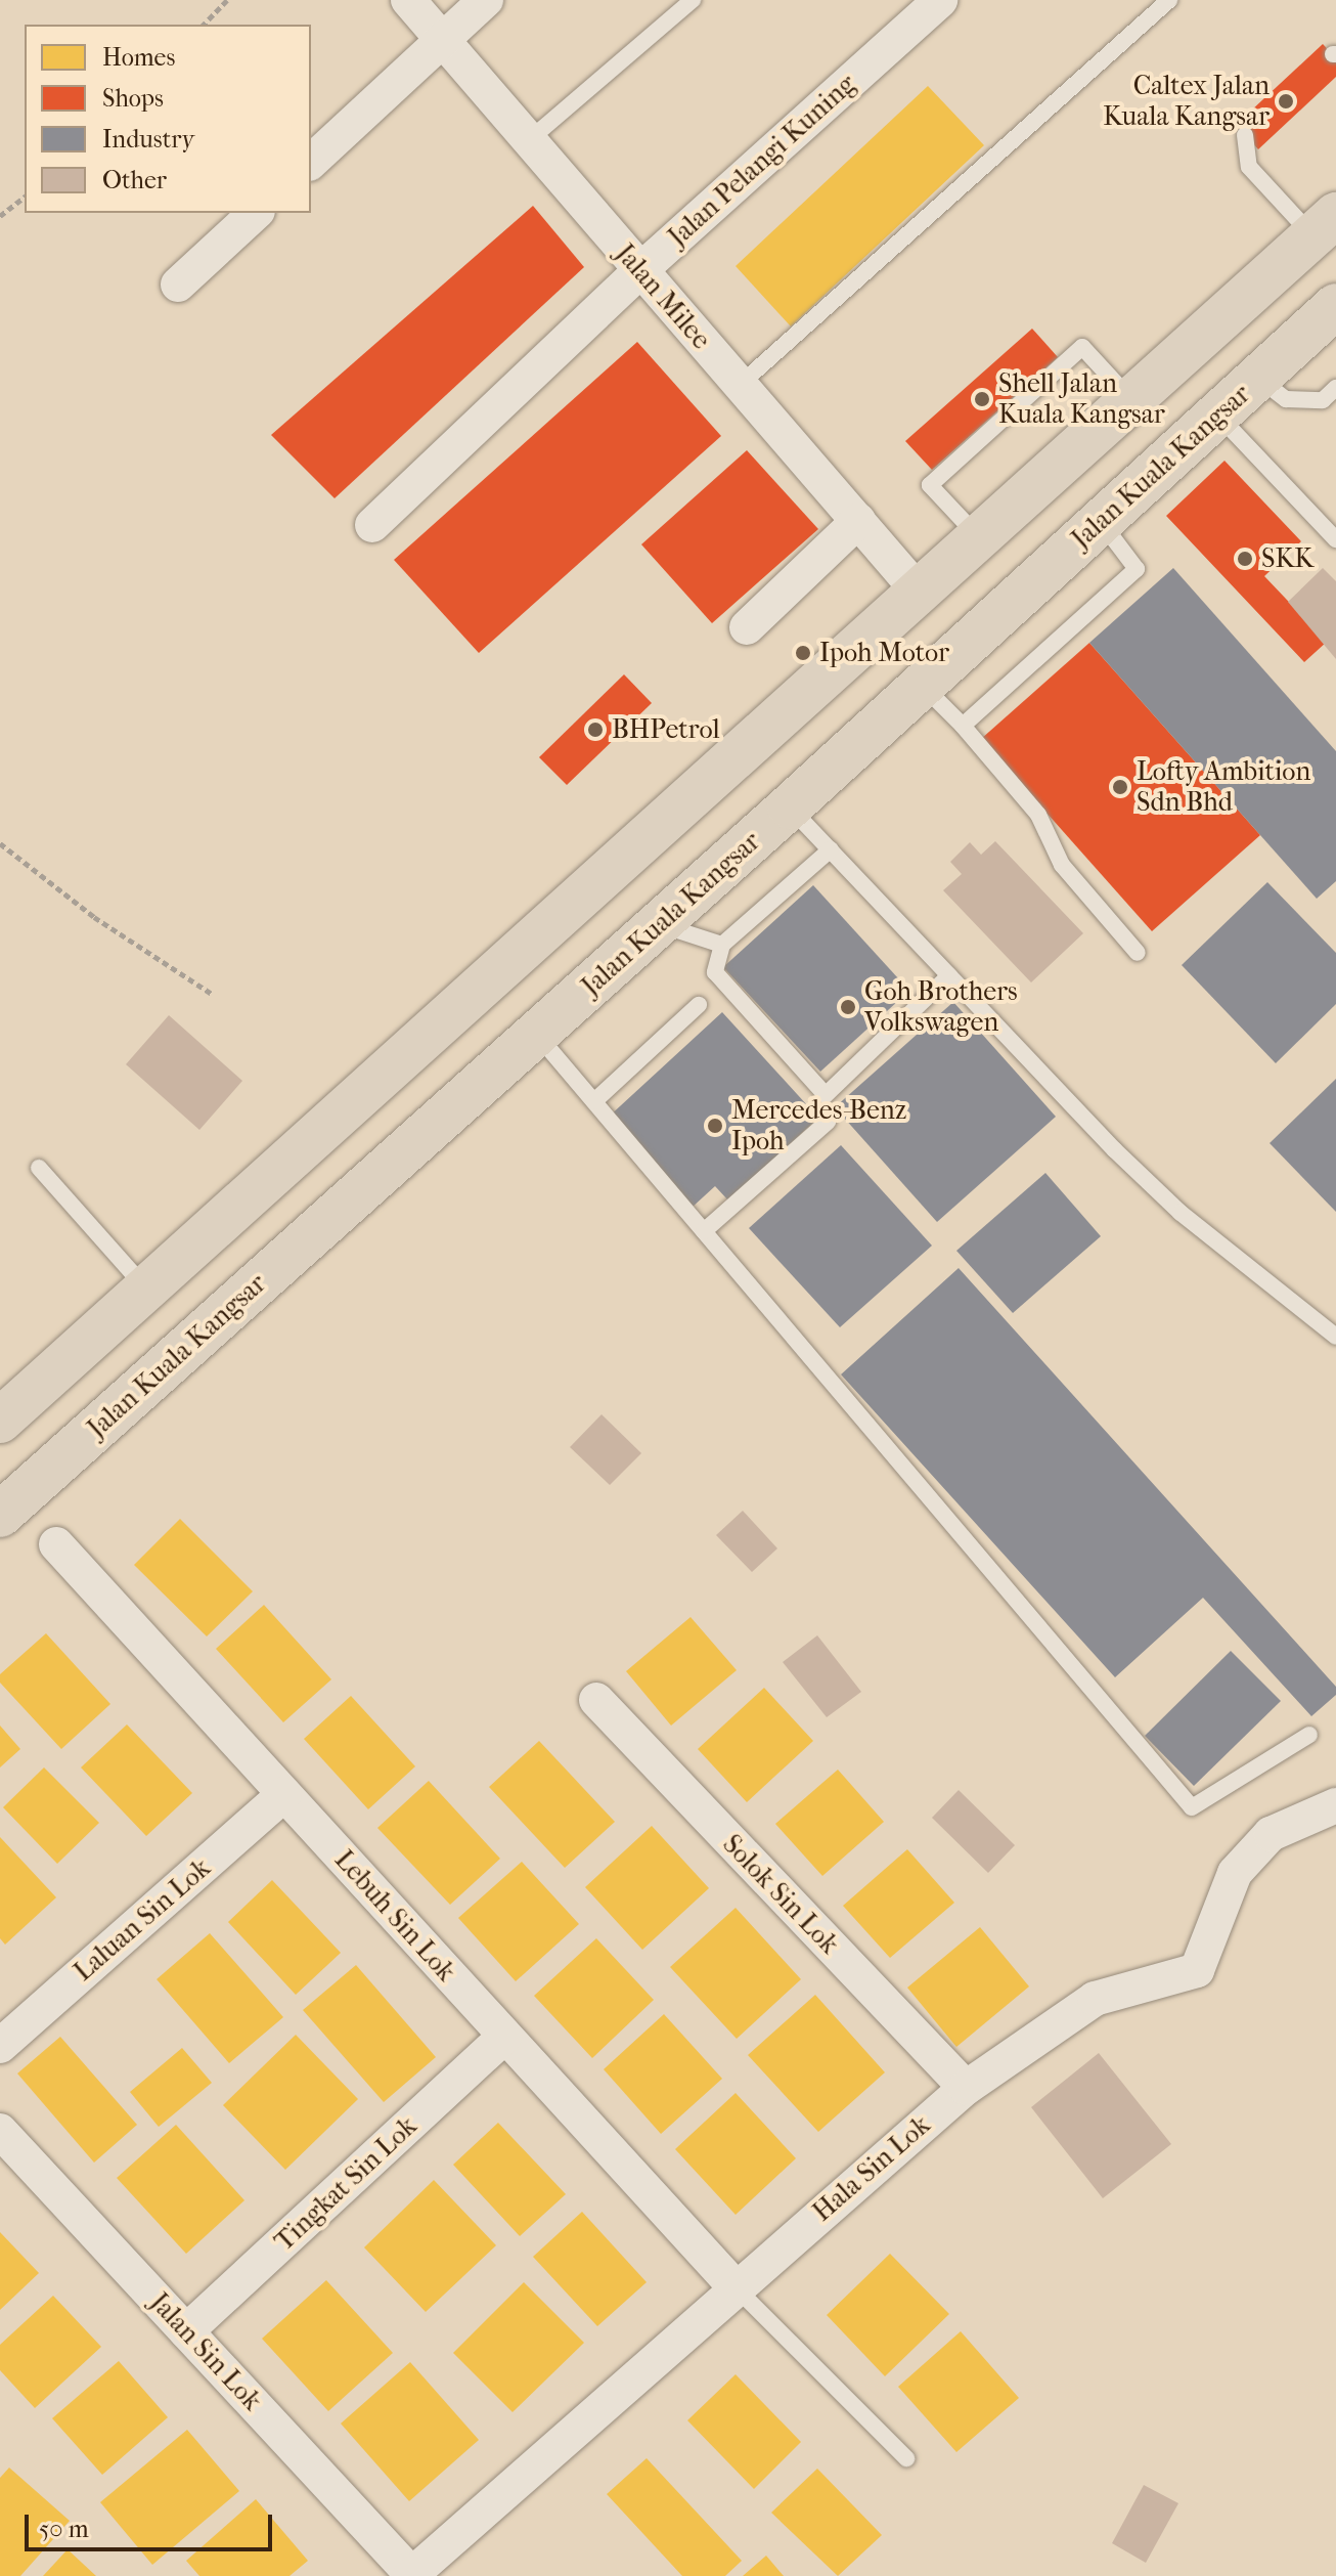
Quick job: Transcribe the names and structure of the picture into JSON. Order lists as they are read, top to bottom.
{
  "streets": {
    "highway": ["Jalan Kuala Kangsar"],
    "street": [
      "Jalan Pelangi Kuning",
      "Jalan Milee",
      "Solok Sin Lok",
      "Lebuh Sin Lok",
      "Laluan Sin Lok",
      "Hala Sin Lok",
      "Tingkat Sin Lok",
      "Jalan Sin Lok"
    ]
  },
  "crossings": [
    ["Jalan Pelangi Kuning", "Jalan Milee"],
    ["Solok Sin Lok", "Hala Sin Lok"],
    ["Lebuh Sin Lok", "Laluan Sin Lok"],
    ["Lebuh Sin Lok", "Hala Sin Lok"],
    ["Lebuh Sin Lok", "Tingkat Sin Lok"],
    ["Hala Sin Lok", "Jalan Sin Lok"],
    ["Tingkat Sin Lok", "Jalan Sin Lok"]
  ],
  "places": [
    "Caltex Jalan Kuala Kangsar",
    "Shell Jalan Kuala Kangsar",
    "SKK",
    "Ipoh Motor",
    "BHPetrol",
    "Lofty Ambition Sdn Bhd",
    "Goh Brothers Volkswagen",
    "Mercedes-Benz Ipoh"
  ],
  "legend": [
    "Homes",
    "Shops",
    "Industry",
    "Other"
  ],
  "scale_bar": "50 m"
}
